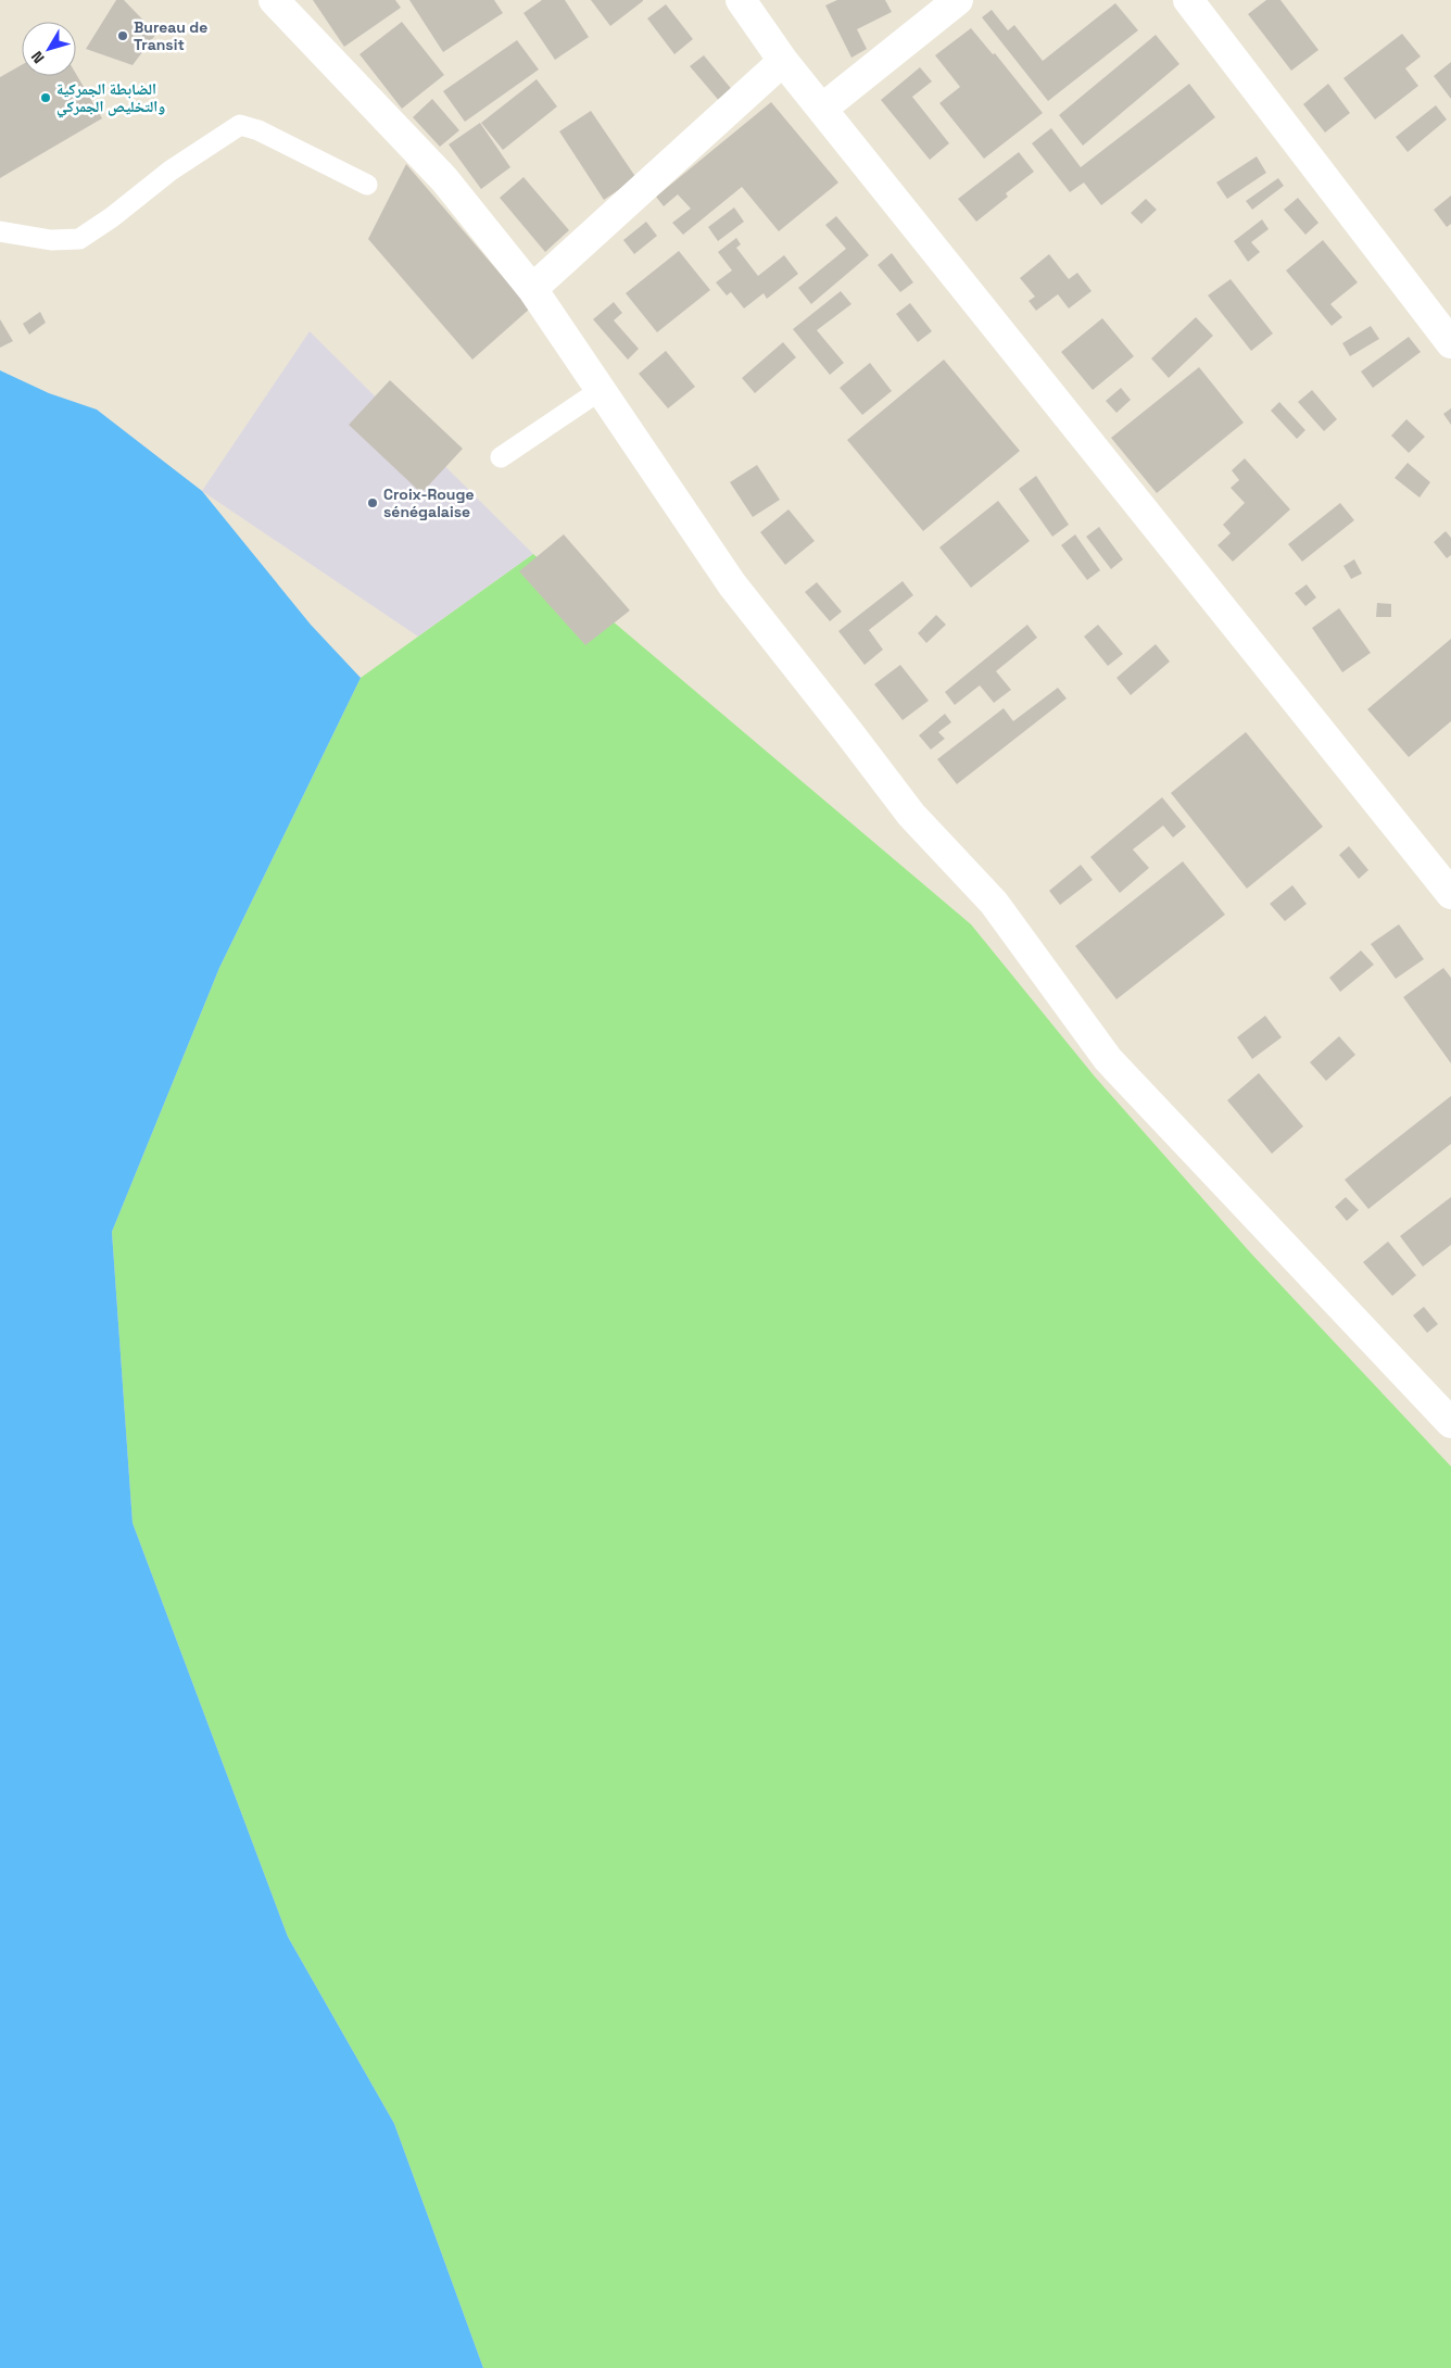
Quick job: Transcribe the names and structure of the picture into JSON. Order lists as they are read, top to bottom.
{
  "places": ["Bureau de Transit", "الضابطة الجمركية والتخليص الجمركي", "Croix-Rouge sénégalaise"],
  "north": "bottom left"
}
